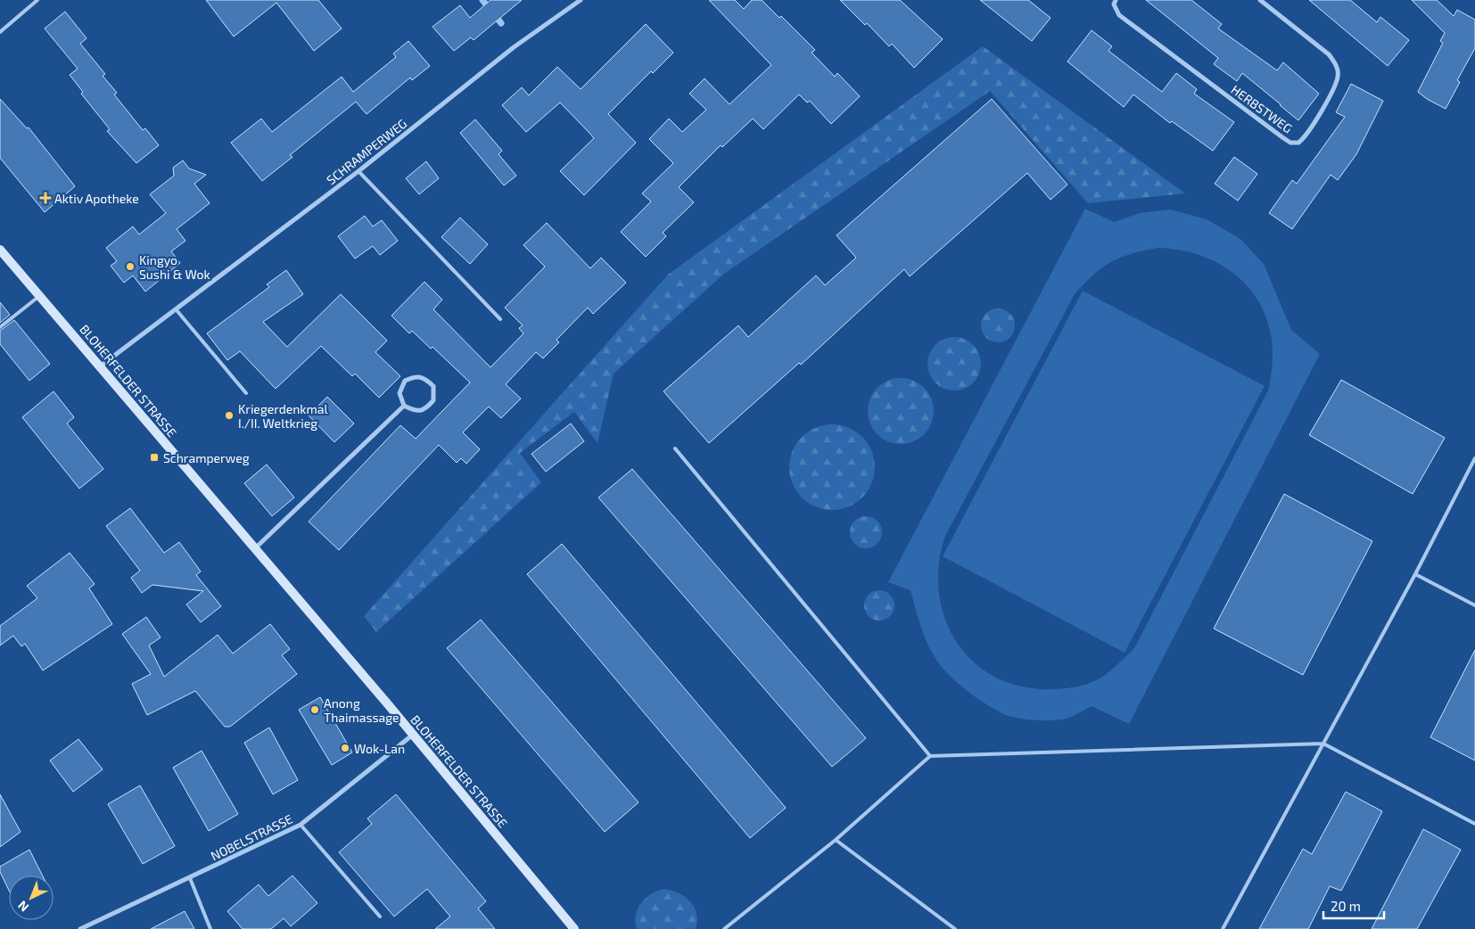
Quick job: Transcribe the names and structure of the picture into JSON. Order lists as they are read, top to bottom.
{
  "streets": {
    "street": [
      "HERBSTWEG",
      "SCHRAMPERWEG",
      "BLOHERFELDER STRASSE",
      "NOBELSTRASSE"
    ]
  },
  "crossings": [
    ["SCHRAMPERWEG", "BLOHERFELDER STRASSE"],
    ["BLOHERFELDER STRASSE", "NOBELSTRASSE"]
  ],
  "places": {
    "health": ["Aktiv Apotheke"],
    "other": [
      "Kingyo Sushi & Wok",
      "Kriegerdenkmal I./II. Weltkrieg",
      "Anong Thaimassage",
      "Wok-Lan"
    ],
    "transit": ["Schramperweg"]
  },
  "scale_bar": "20 m",
  "north": "bottom left"
}
